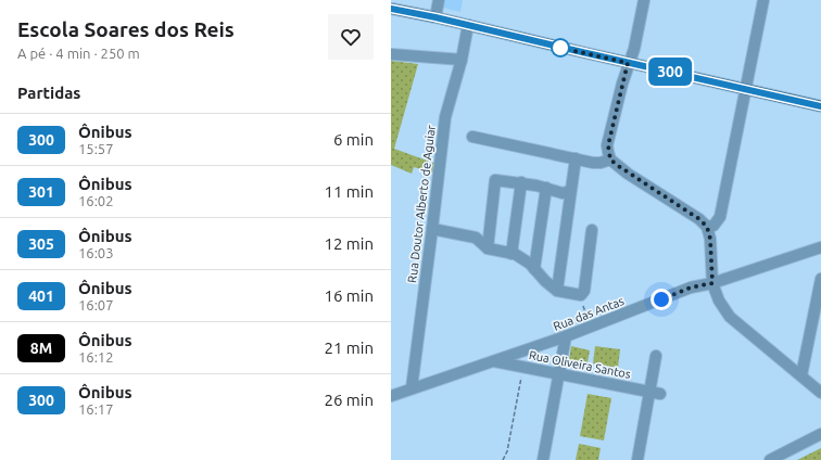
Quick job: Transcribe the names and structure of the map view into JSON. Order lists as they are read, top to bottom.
{
  "streets": {
    "street": ["Rua Doutor Alberto de Aguiar", "Rua das Antas", "Rua Oliveira Santos"]
  },
  "crossings": [
    ["Rua Doutor Alberto de Aguiar", "Rua das Antas"],
    ["Rua das Antas", "Rua Oliveira Santos"]
  ],
  "lines": ["bus line 300"],
  "page": {
    "heading": [
      ["Escola Soares dos Reis", "A pé · 4 min · 250 m"],
      "Partidas"
    ],
    "on_map": "300",
    "list": [
      {
        "mark": "300",
        "name": "Ônibus",
        "note": "15:57",
        "value": "6 min"
      },
      {
        "mark": "301",
        "name": "Ônibus",
        "note": "16:02",
        "value": "11 min"
      },
      {
        "mark": "305",
        "name": "Ônibus",
        "note": "16:03",
        "value": "12 min"
      },
      {
        "mark": "401",
        "name": "Ônibus",
        "note": "16:07",
        "value": "16 min"
      },
      {
        "mark": "8M",
        "name": "Ônibus",
        "note": "16:12",
        "value": "21 min"
      },
      {
        "mark": "300",
        "name": "Ônibus",
        "note": "16:17",
        "value": "26 min"
      }
    ]
  }
}
